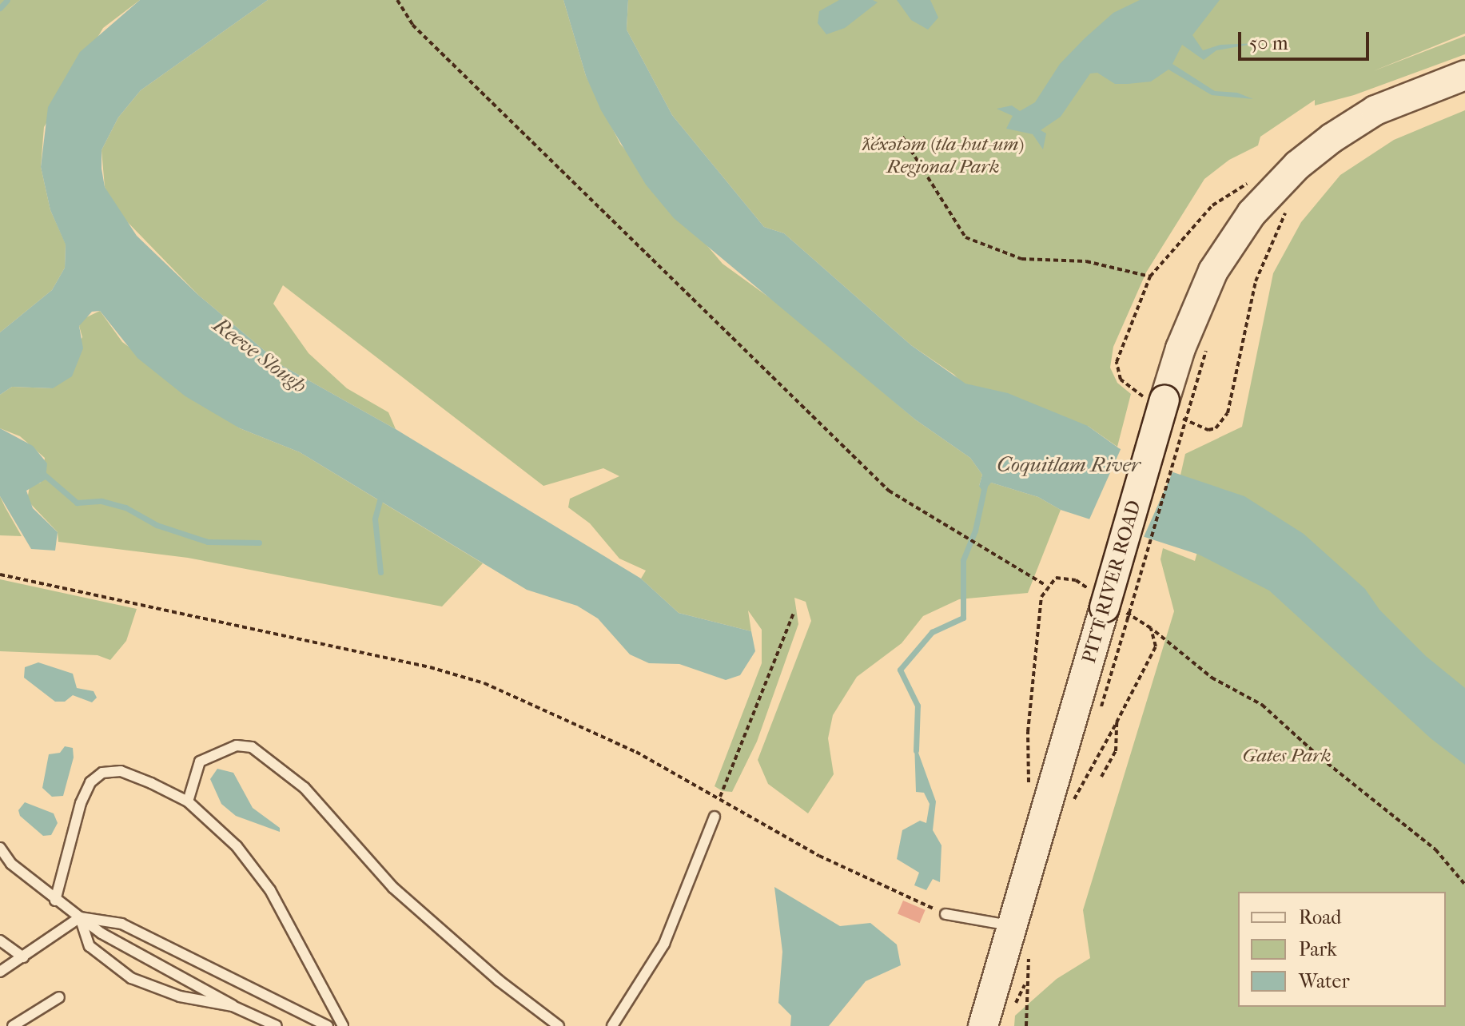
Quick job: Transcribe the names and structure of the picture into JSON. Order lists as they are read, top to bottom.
{
  "streets": {
    "main road": ["PITT RIVER ROAD"]
  },
  "water": ["Reeve Slough", "Coquitlam River"],
  "parks": ["ƛ̓éxətəm (tla-hut-um) Regional Park", "Gates Park"],
  "legend": ["Road", "Park", "Water"],
  "scale_bar": "50 m"
}
